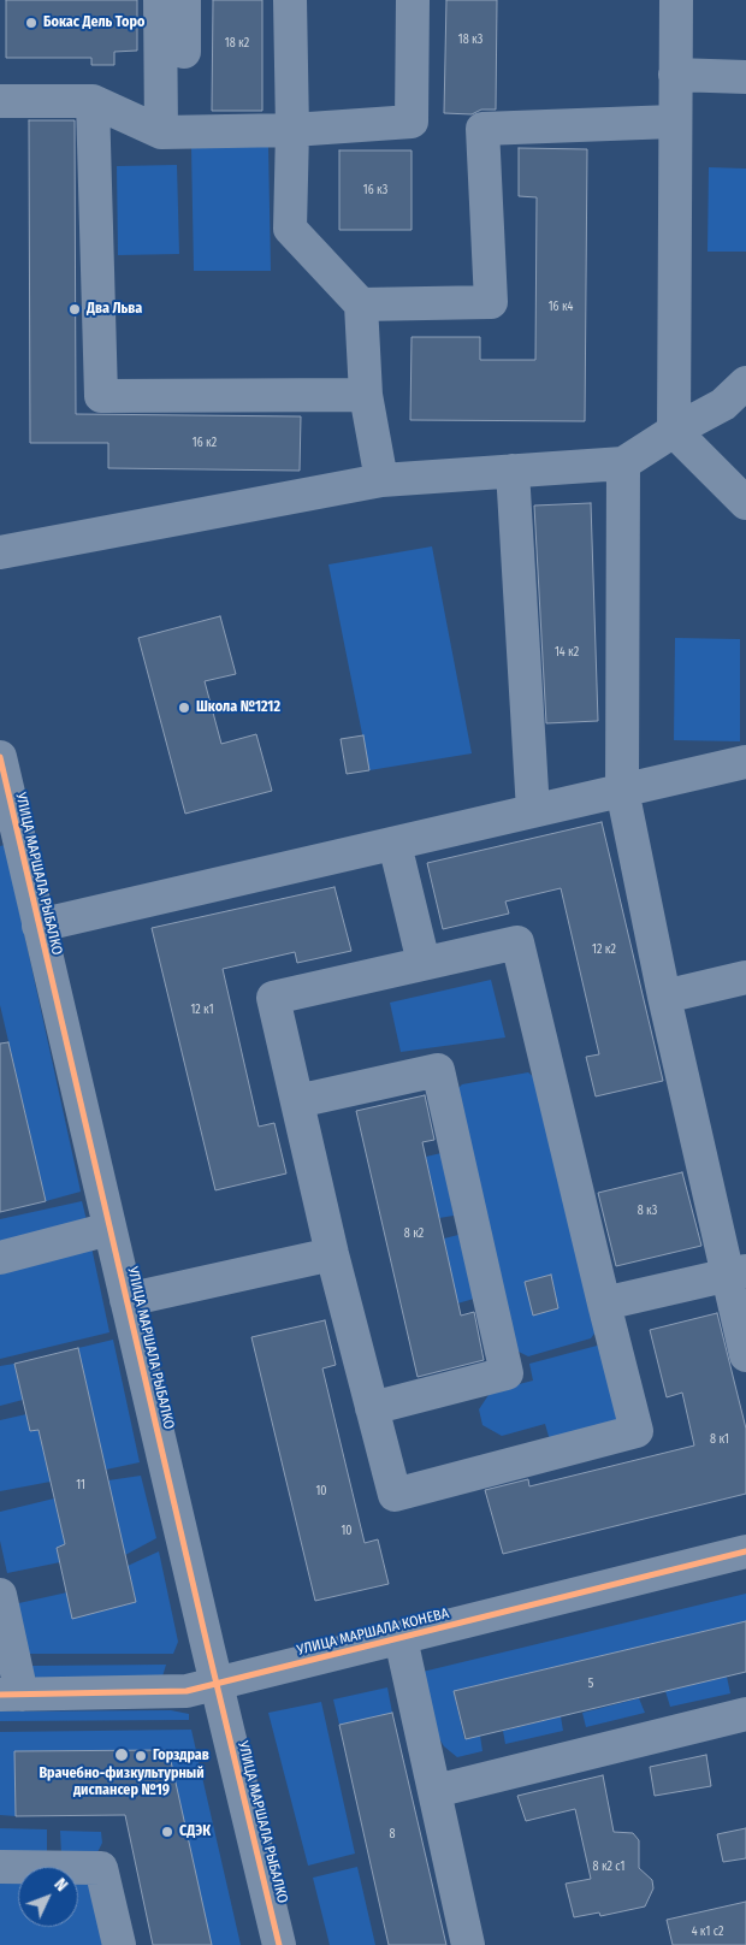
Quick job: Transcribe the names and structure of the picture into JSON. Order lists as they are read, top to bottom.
{
  "streets": {
    "street": ["УЛИЦА МАРШАЛА РЫБАЛКО", "УЛИЦА МАРШАЛА КОНЕВА"]
  },
  "crossings": [
    ["УЛИЦА МАРШАЛА РЫБАЛКО", "УЛИЦА МАРШАЛА КОНЕВА"]
  ],
  "places": [
    "Бокас Дель Торо",
    "Два Льва",
    "Школа №1212",
    "Врачебно-физкультурный диспансер №19",
    "Горздрав",
    "СДЭК"
  ],
  "house_numbers": [
    "18 к3",
    "18 к2",
    "16 к3",
    "16 к4",
    "16 к2",
    "14 к2",
    "12 к2",
    "12 к1",
    "8 к3",
    "8 к2",
    "8 к1",
    "11",
    "10",
    "10",
    "5",
    "8",
    "8 к2 с1",
    "4 к1 с2"
  ],
  "north": "top right"
}
